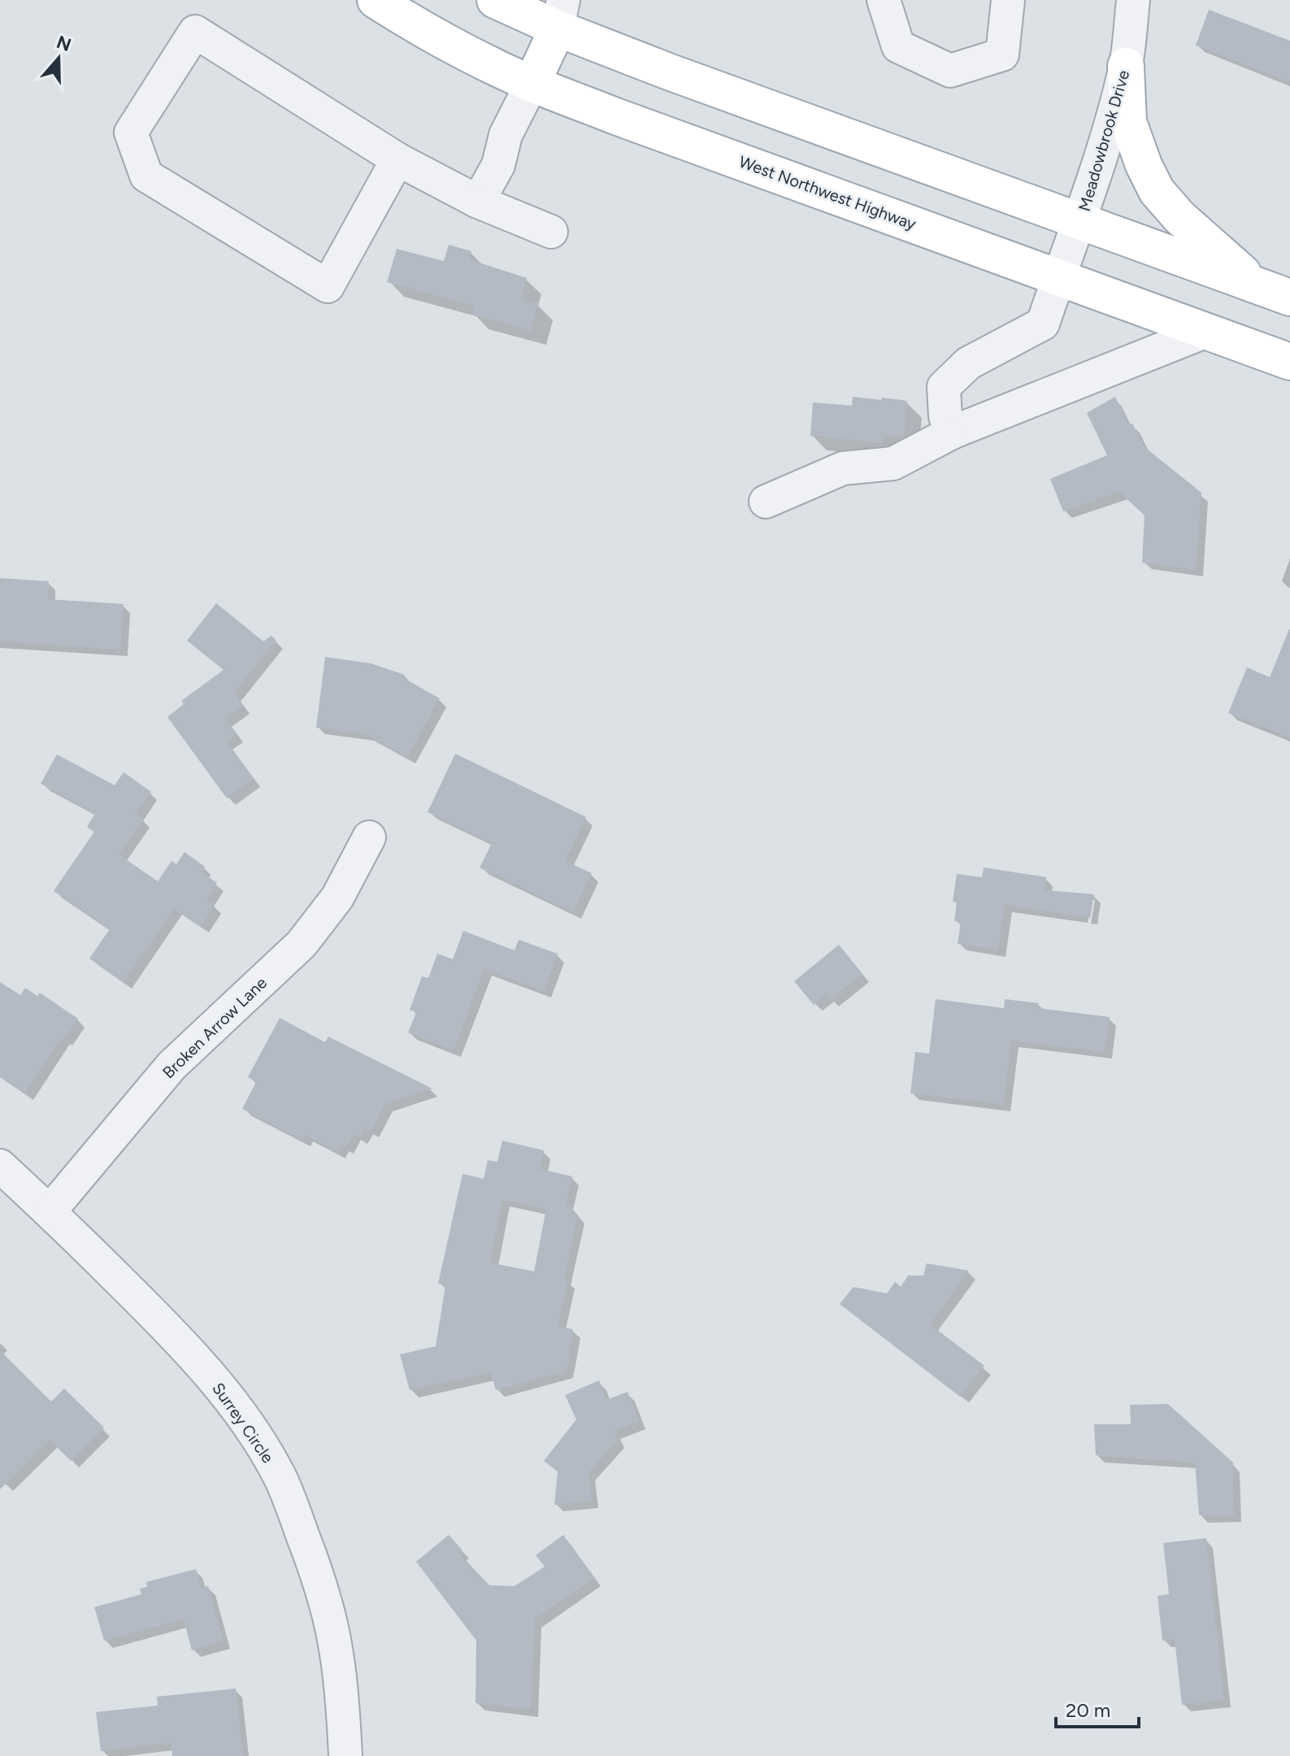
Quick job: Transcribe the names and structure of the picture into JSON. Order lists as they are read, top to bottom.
{
  "streets": {
    "main road": ["West Northwest Highway"],
    "street": ["Meadowbrook Drive", "Broken Arrow Lane", "Surrey Circle"]
  },
  "crossings": [
    ["Meadowbrook Drive", "West Northwest Highway"],
    ["Broken Arrow Lane", "Surrey Circle"]
  ],
  "scale_bar": "20 m",
  "north": "top"
}
